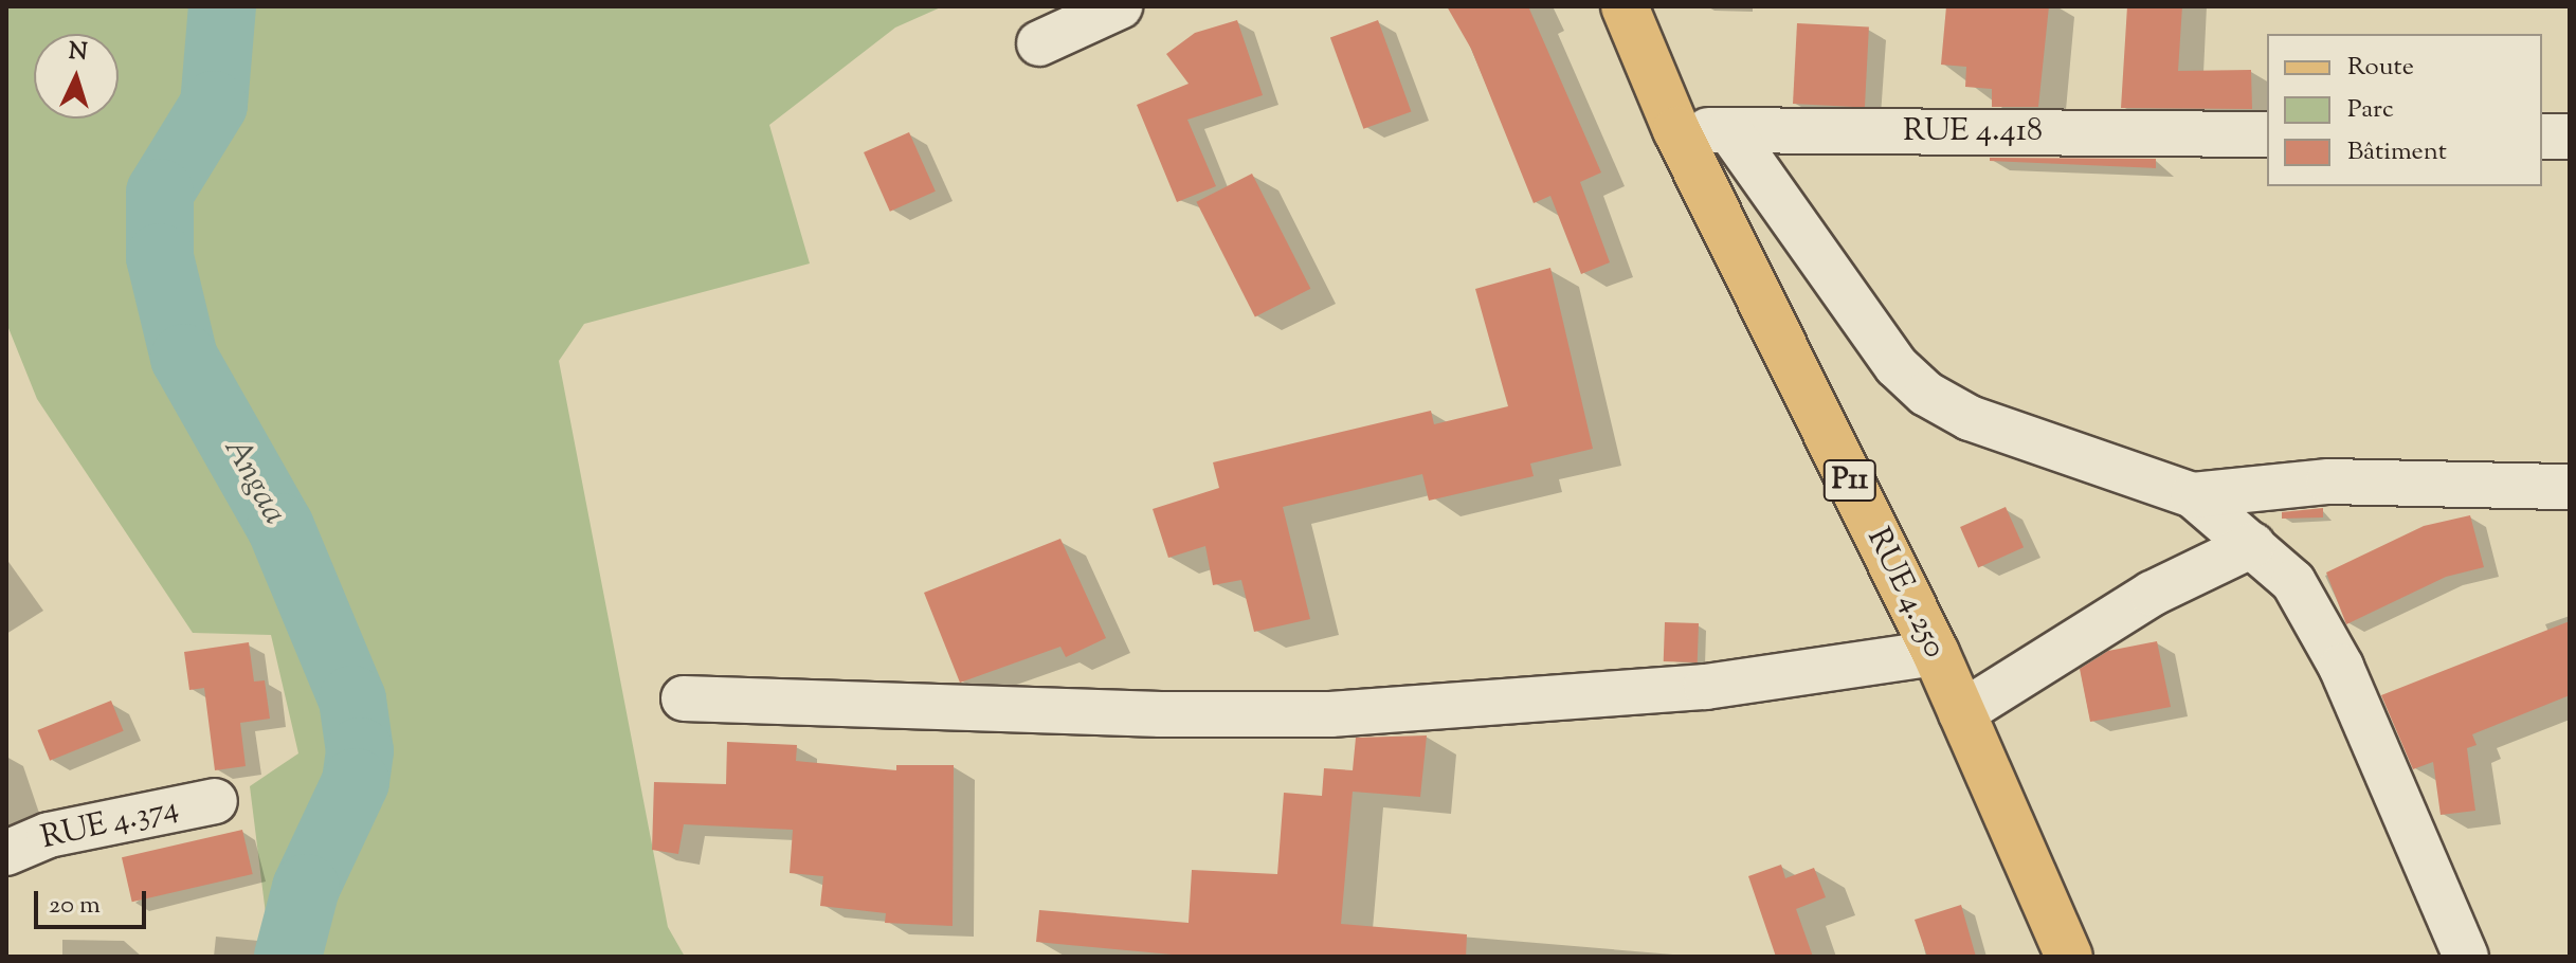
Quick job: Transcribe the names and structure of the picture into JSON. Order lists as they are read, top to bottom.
{
  "streets": {
    "main road": ["P11", "RUE 4.250"],
    "street": ["RUE 4.418", "RUE 4.374"]
  },
  "crossings": [
    ["RUE 4.418", "RUE 4.250"]
  ],
  "water": ["Angaa"],
  "legend": ["Route", "Parc", "Bâtiment"],
  "scale_bar": "20 m",
  "north": "top"
}
